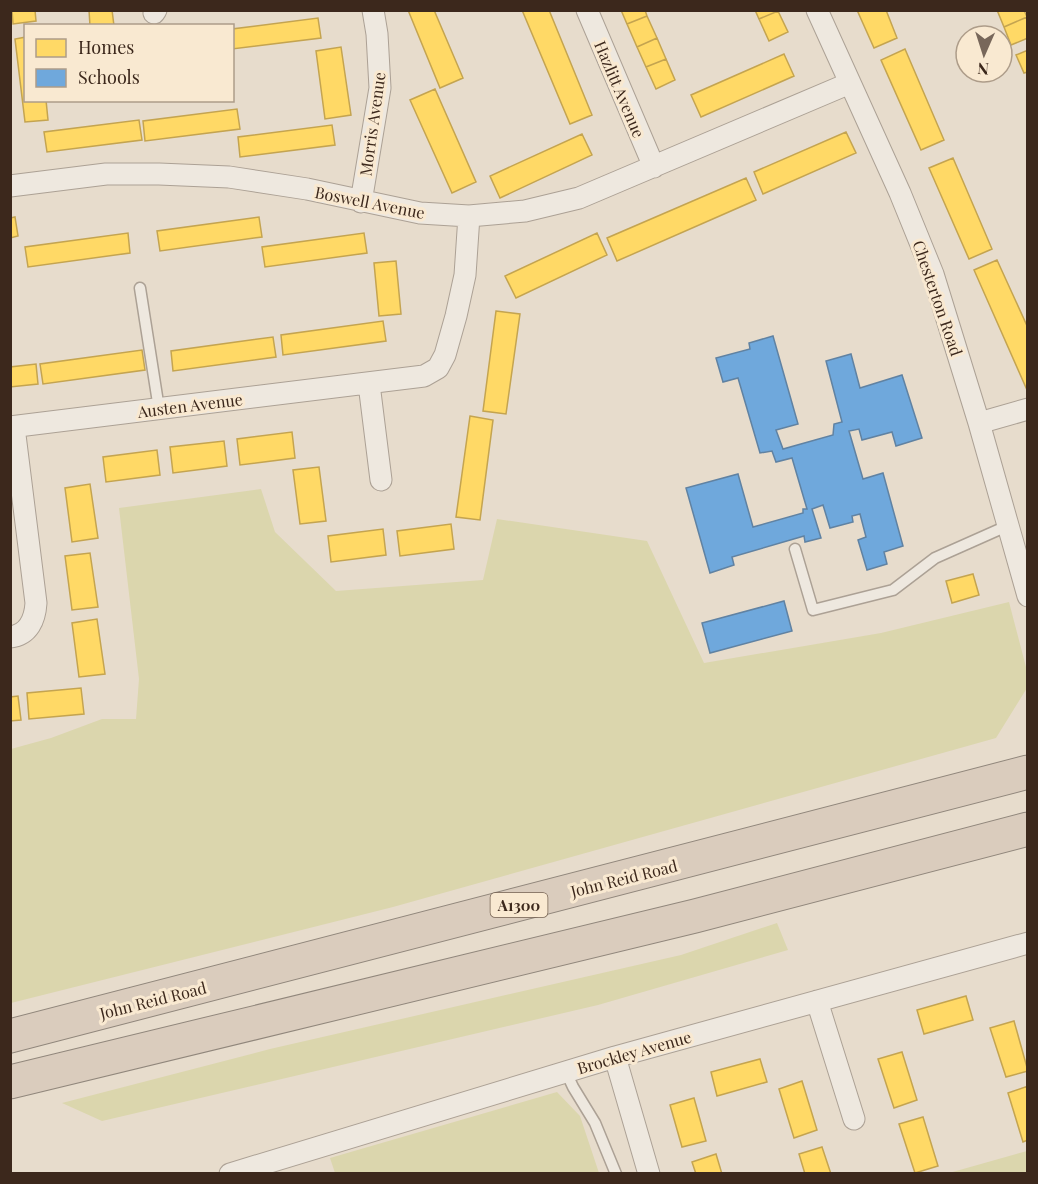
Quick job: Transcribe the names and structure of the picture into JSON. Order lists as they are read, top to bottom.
{
  "streets": {
    "highway": ["John Reid Road", "A1300"],
    "street": [
      "Hazlitt Avenue",
      "Morris Avenue",
      "Boswell Avenue",
      "Chesterton Road",
      "Austen Avenue",
      "Brockley Avenue"
    ]
  },
  "crossings": [
    ["Hazlitt Avenue", "Boswell Avenue"],
    ["Morris Avenue", "Boswell Avenue"],
    ["Boswell Avenue", "Chesterton Road"],
    ["Boswell Avenue", "Austen Avenue"]
  ],
  "legend": ["Homes", "Schools"],
  "north": "bottom"
}
